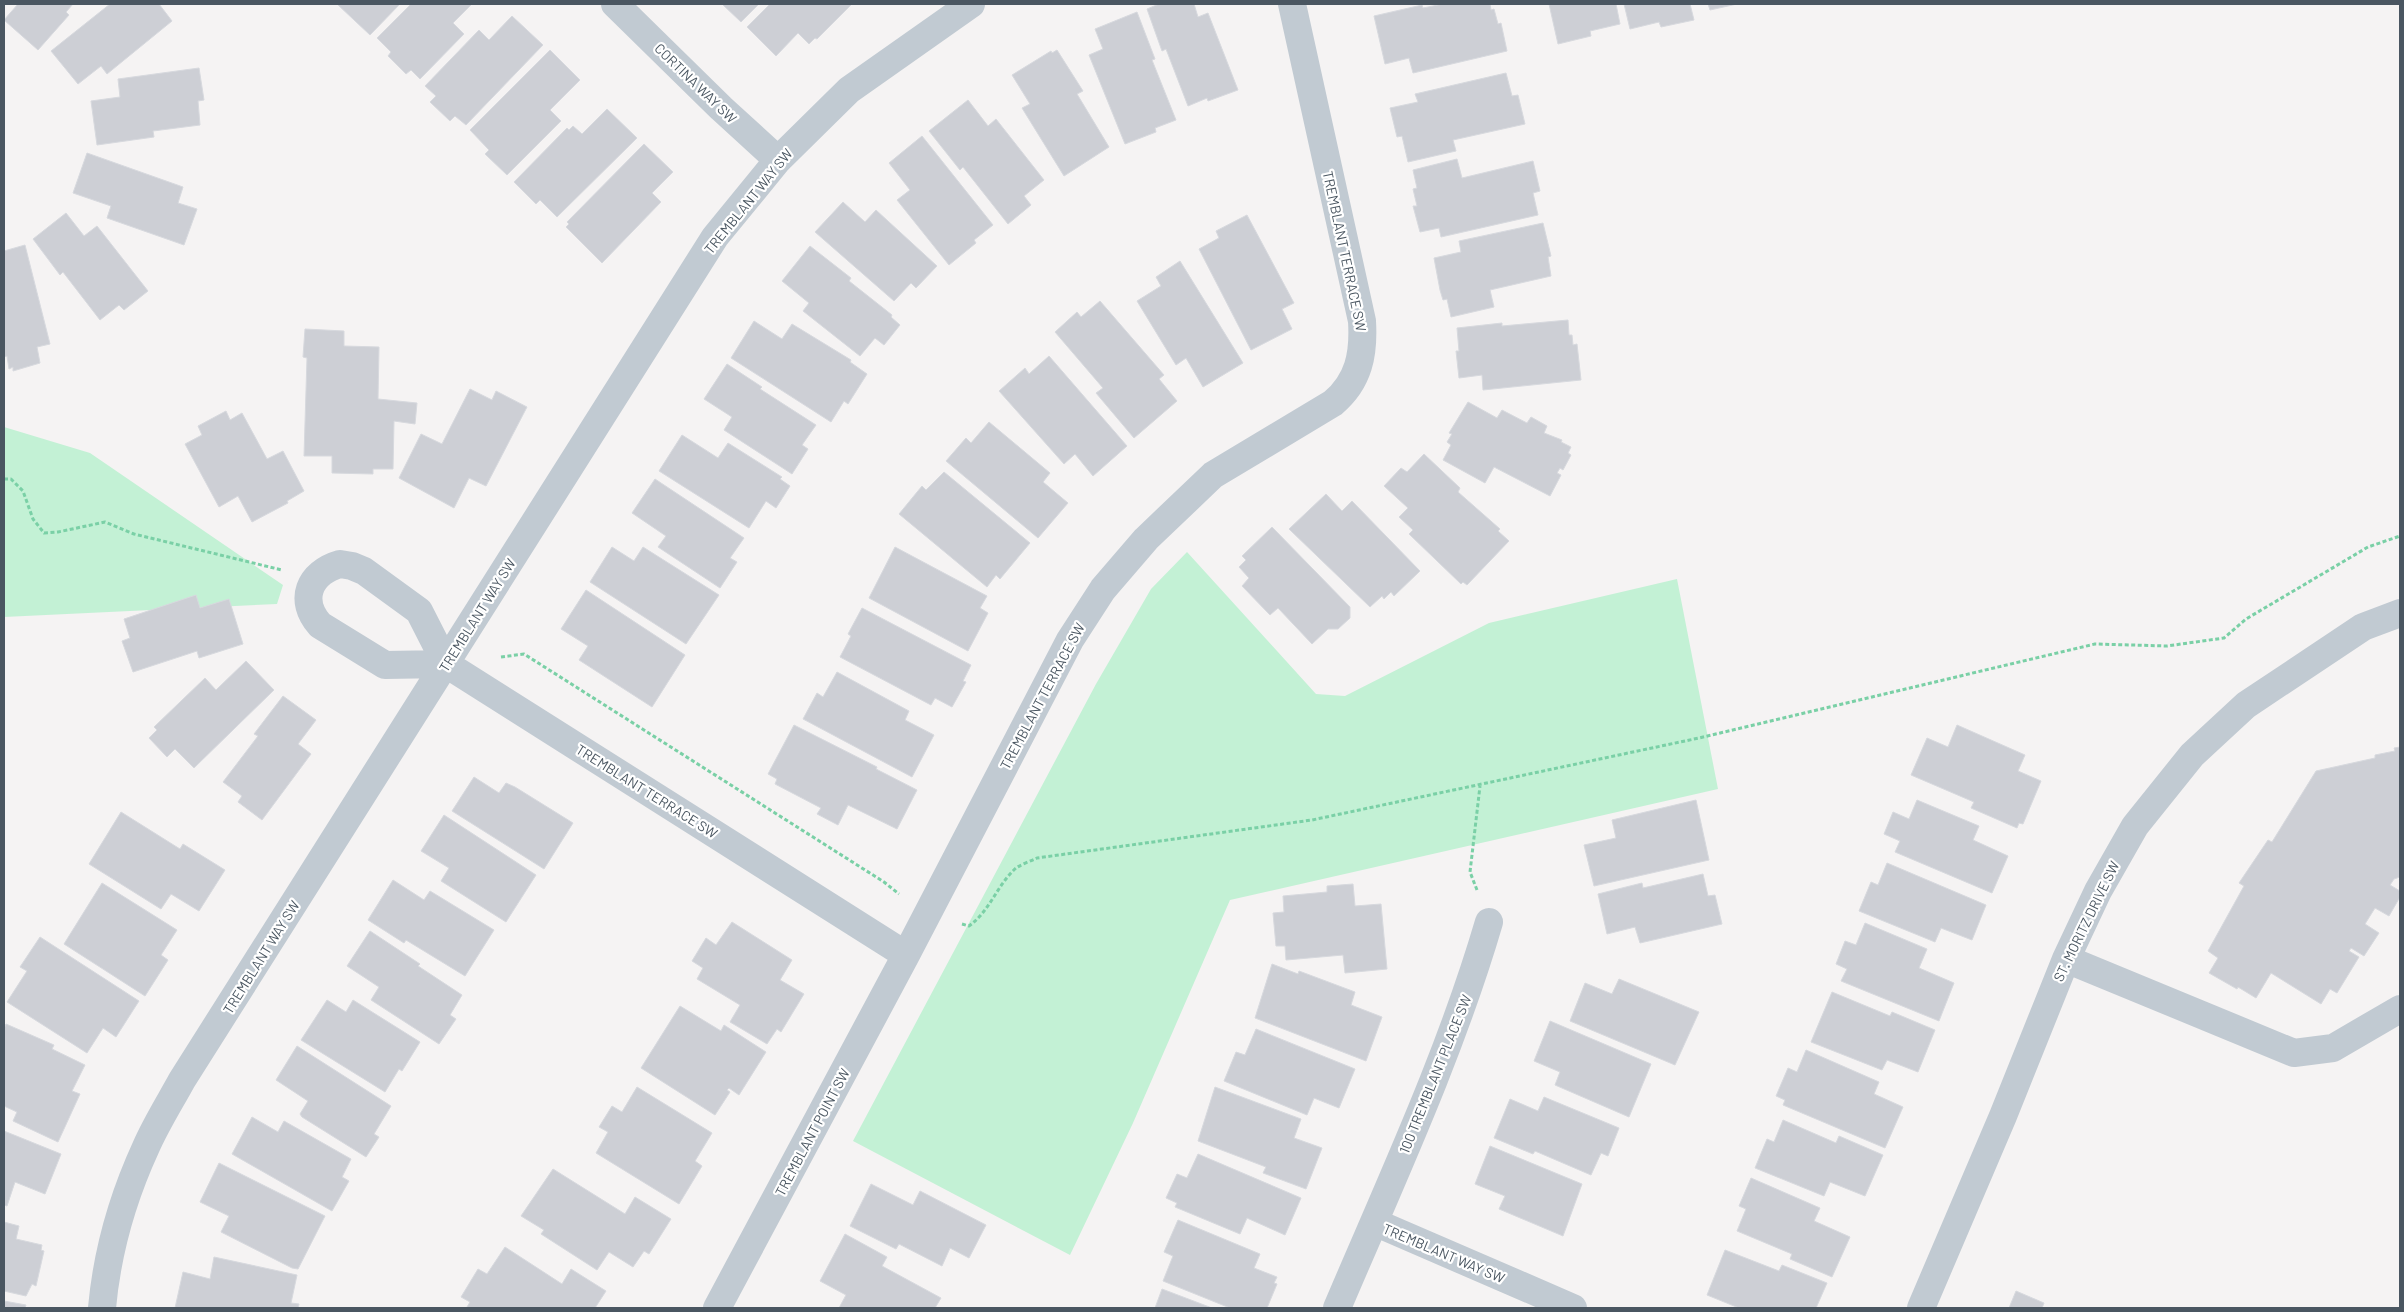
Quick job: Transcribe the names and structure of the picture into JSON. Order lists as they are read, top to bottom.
{
  "streets": {
    "street": [
      "CORTINA WAY SW",
      "TREMBLANT WAY SW",
      "TREMBLANT TERRACE SW",
      "ST. MORITZ DRIVE SW",
      "100 TREMBLANT PLACE SW",
      "TREMBLANT POINT SW"
    ]
  },
  "crossings": [
    ["CORTINA WAY SW", "TREMBLANT WAY SW"],
    ["TREMBLANT WAY SW", "TREMBLANT TERRACE SW"],
    ["TREMBLANT WAY SW", "100 TREMBLANT PLACE SW"],
    ["TREMBLANT TERRACE SW", "TREMBLANT POINT SW"]
  ]
}
